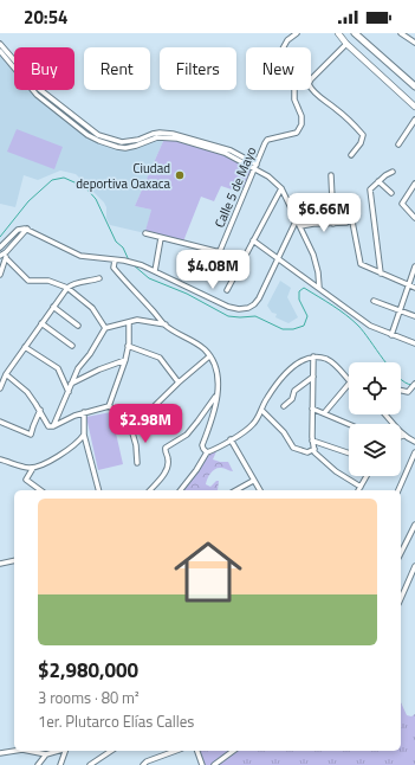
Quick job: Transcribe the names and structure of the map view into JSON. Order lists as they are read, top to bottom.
{
  "streets": {
    "street": ["Calle 5 de Mayo"]
  },
  "places": ["Ciudad deportiva Oaxaca"],
  "page": {
    "status": "20:54",
    "chip": [
      "Buy",
      "Rent",
      "Filters",
      "New"
    ],
    "price": ["$6.66M", "$4.08M", "$2.98M"],
    "list": [
      {
        "name": "$2,980,000",
        "note": "3 rooms · 80 m² · 1er. Plutarco Elías Calles"
      }
    ]
  }
}
